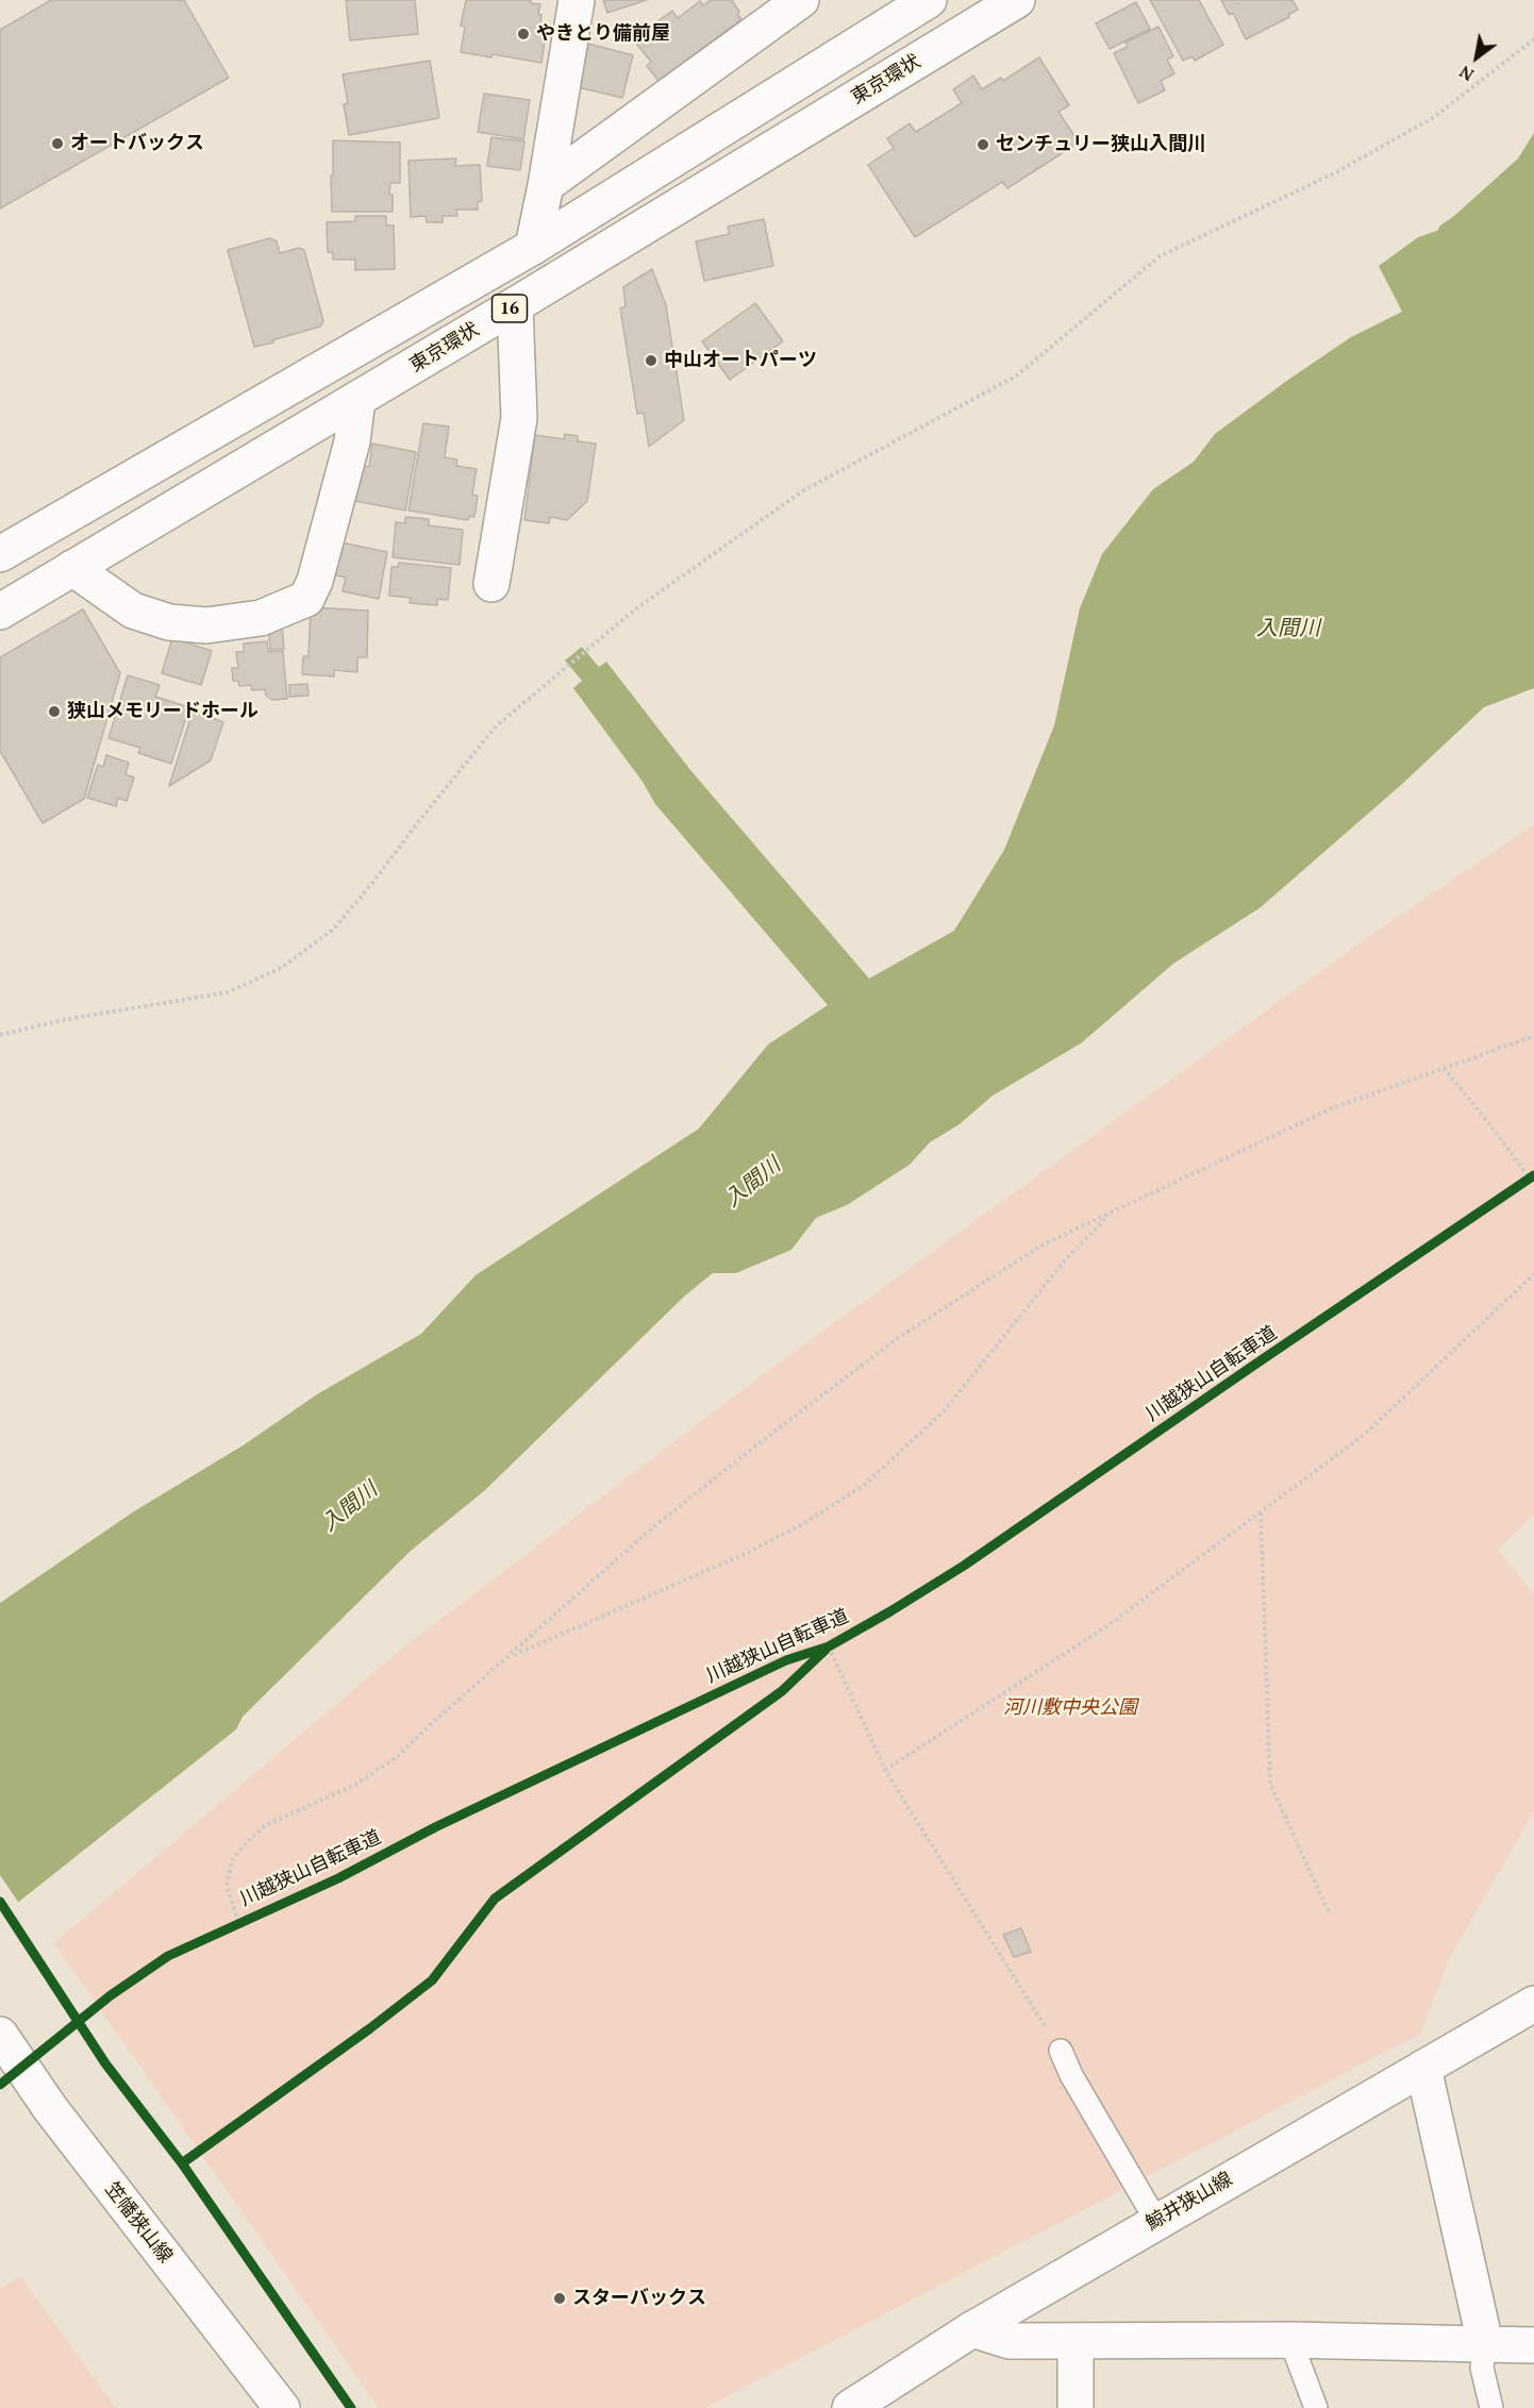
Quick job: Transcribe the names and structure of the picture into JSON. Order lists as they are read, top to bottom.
{
  "streets": {
    "main road": [
      "東京環状",
      "16",
      "鯨井狭山線",
      "笠幡狭山線"
    ],
    "cycle path": ["川越狭山自転車道"]
  },
  "water": ["入間川"],
  "parks": ["河川敷中央公園"],
  "places": [
    "やきとり備前屋",
    "オートバックス",
    "センチュリー狭山入間川",
    "中山オートパーツ",
    "狭山メモリードホール",
    "スターバックス"
  ],
  "north": "bottom left"
}
